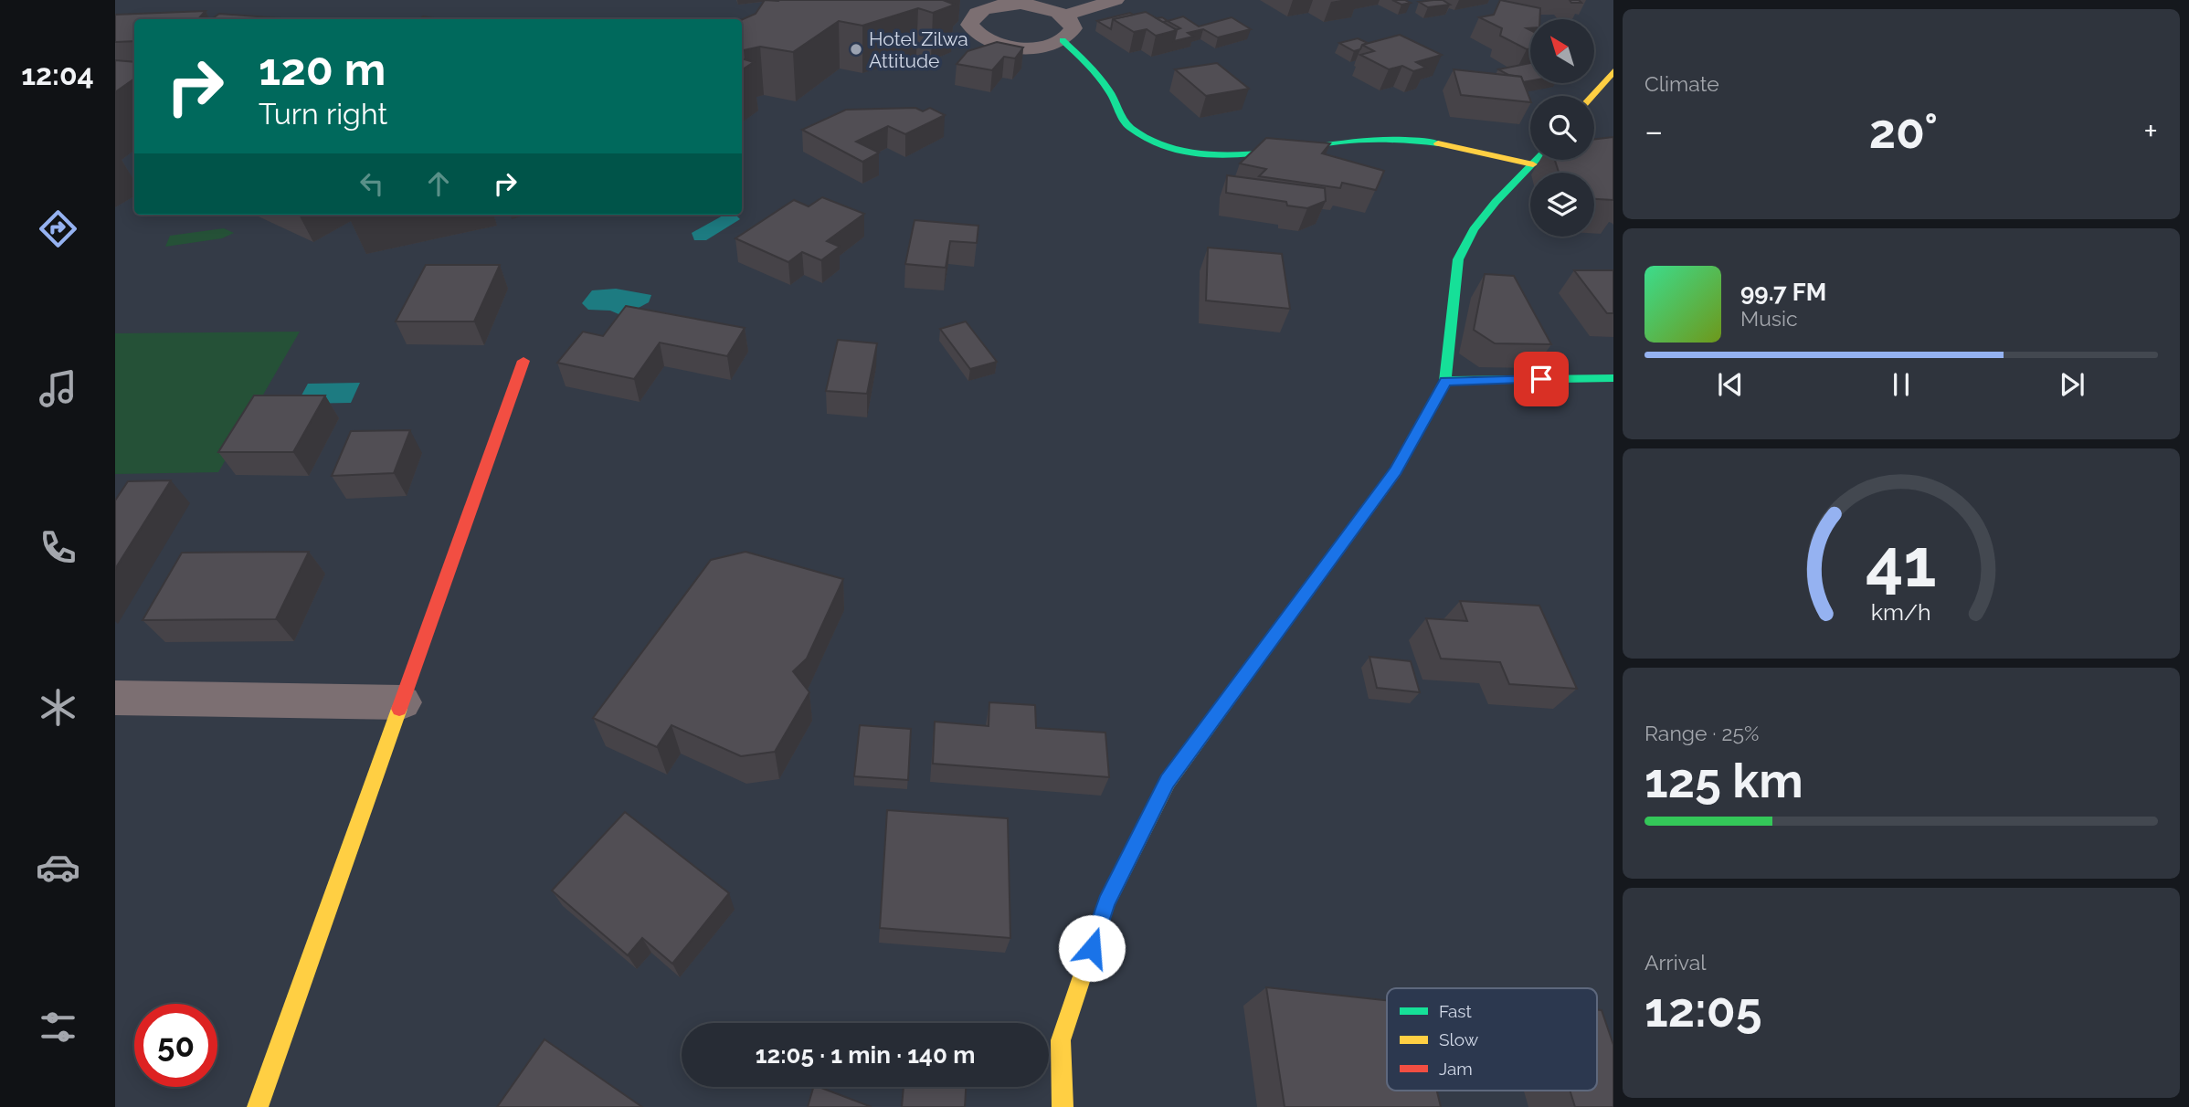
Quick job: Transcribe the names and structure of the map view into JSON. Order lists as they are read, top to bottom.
{
  "places": ["Hotel Zilwa Attitude"],
  "legend": ["Fast", "Slow", "Jam"],
  "north": "top left",
  "page": {
    "tabs": "12:04",
    "tile": [
      "Climate",
      ["Range · 25%", "125 km"],
      ["Arrival", "12:05"]
    ],
    "turn": ["120 m", "Turn right"],
    "heat": ["−", "20°", "+"],
    "song": ["99.7 FM", "Music"],
    "limit": "50",
    "trip": "12:05 · 1 min · 140 m",
    "gauge": ["41", "km/h"]
  }
}
